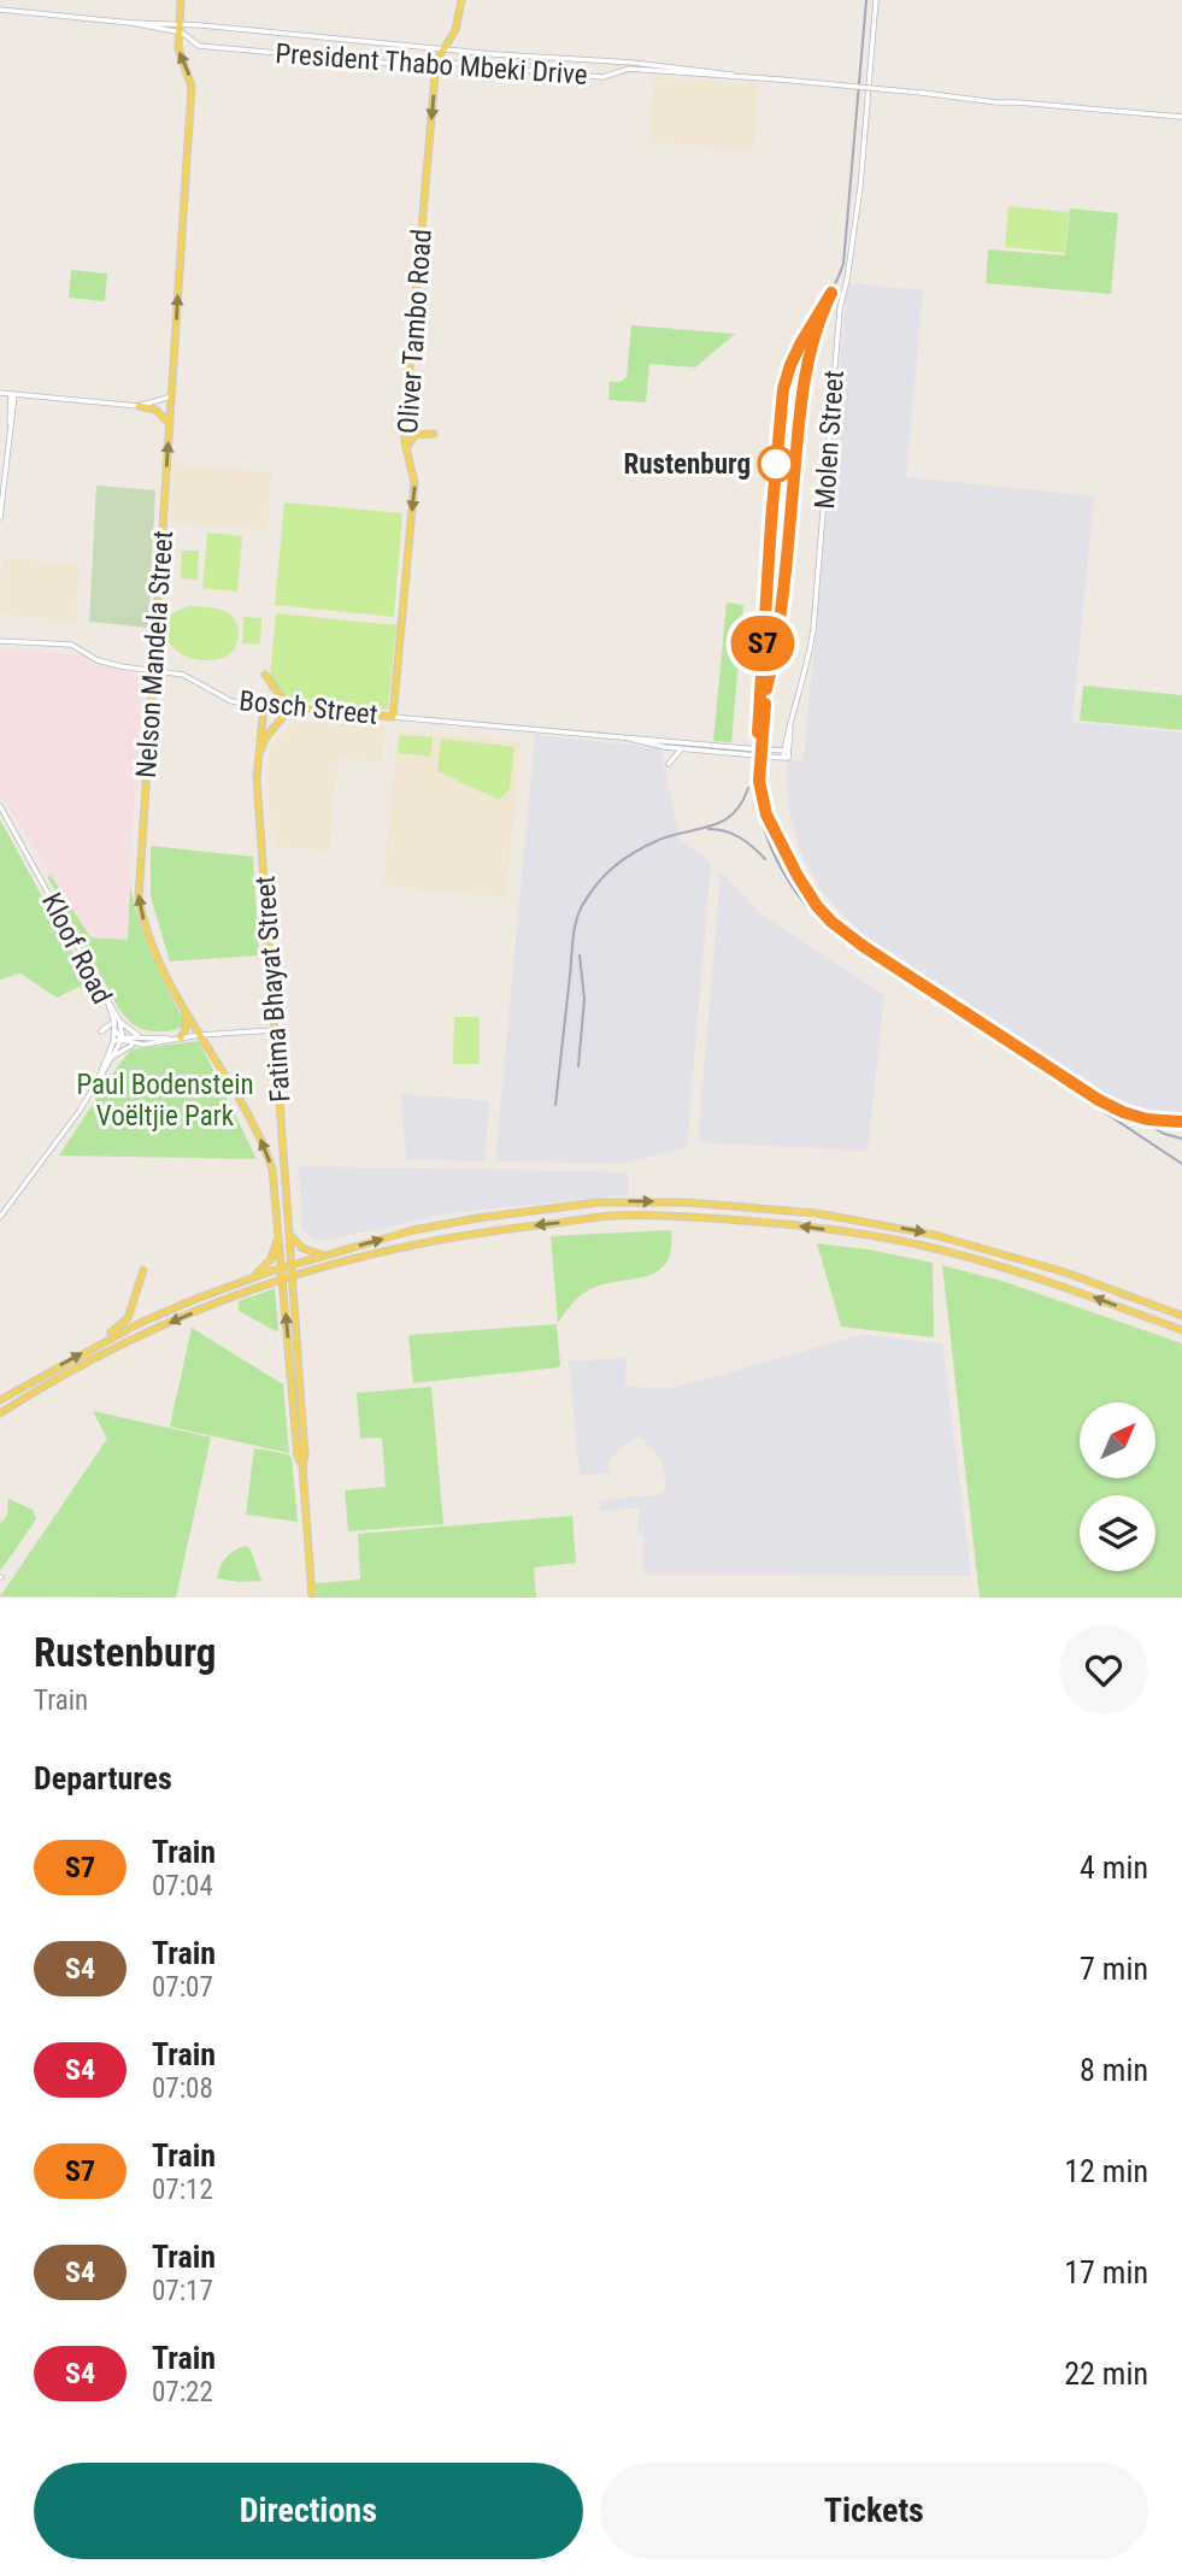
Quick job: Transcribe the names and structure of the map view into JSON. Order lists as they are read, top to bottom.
{
  "streets": {
    "main road": [
      "Oliver Tambo Road",
      "Nelson Mandela Street",
      "Bosch Street",
      "Fatima Bhayat Street"
    ],
    "street": ["President Thabo Mbeki Drive", "Molen Street", "Kloof Road"]
  },
  "crossings": [
    ["President Thabo Mbeki Drive", "Oliver Tambo Road"],
    ["President Thabo Mbeki Drive", "Nelson Mandela Street"],
    ["Oliver Tambo Road", "Bosch Street"],
    ["Nelson Mandela Street", "Bosch Street"],
    ["Nelson Mandela Street", "Fatima Bhayat Street"],
    ["Bosch Street", "Fatima Bhayat Street"]
  ],
  "one_way": ["Oliver Tambo Road", "Nelson Mandela Street"],
  "parks": ["Paul Bodenstein Voëltjie Park"],
  "places": ["Rustenburg"],
  "north": "top right",
  "page": {
    "on_map": "S7",
    "heading": [
      ["Rustenburg", "Train"],
      "Departures"
    ],
    "list": [
      {
        "mark": "S7",
        "name": "Train",
        "note": "07:04",
        "value": "4 min"
      },
      {
        "mark": "S4",
        "name": "Train",
        "note": "07:07",
        "value": "7 min"
      },
      {
        "mark": "S4",
        "name": "Train",
        "note": "07:08",
        "value": "8 min"
      },
      {
        "mark": "S7",
        "name": "Train",
        "note": "07:12",
        "value": "12 min"
      },
      {
        "mark": "S4",
        "name": "Train",
        "note": "07:17",
        "value": "17 min"
      },
      {
        "mark": "S4",
        "name": "Train",
        "note": "07:22",
        "value": "22 min"
      }
    ],
    "buttons": ["Directions", "Tickets"]
  }
}
